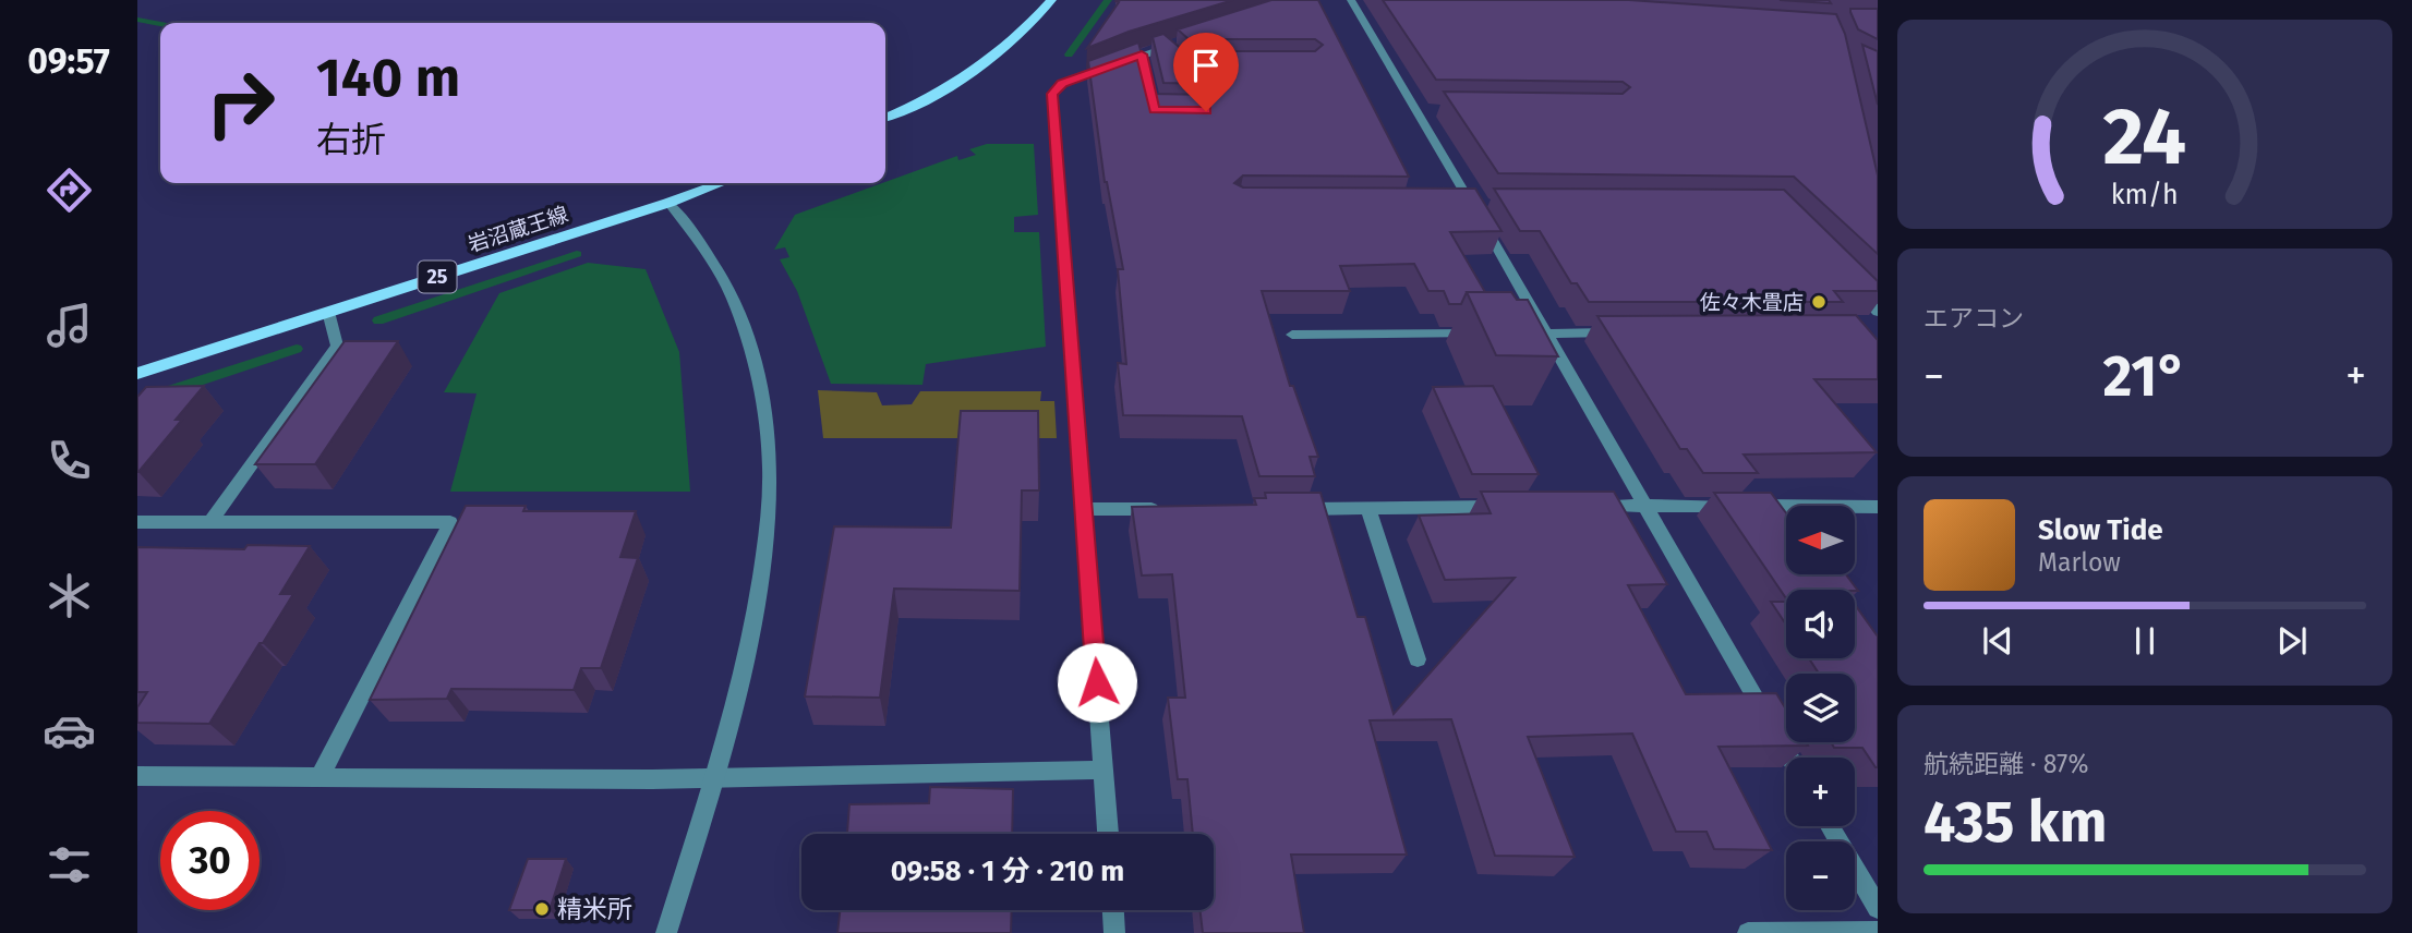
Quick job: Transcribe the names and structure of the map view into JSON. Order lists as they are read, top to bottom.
{
  "streets": {
    "main road": ["岩沼蔵王線", "25"]
  },
  "places": ["佐々木畳店", "精米所"],
  "north": "left",
  "page": {
    "tabs": "09:57",
    "turn": ["140 m", "右折"],
    "tile": [
      "エアコン",
      ["航続距離 · 87%", "435 km"]
    ],
    "heat": ["−", "21°", "+"],
    "song": ["Slow Tide", "Marlow"],
    "map_buttons": ["+", "−"],
    "limit": "30",
    "trip": "09:58 · 1 分 · 210 m",
    "gauge": ["24", "km/h"]
  }
}
